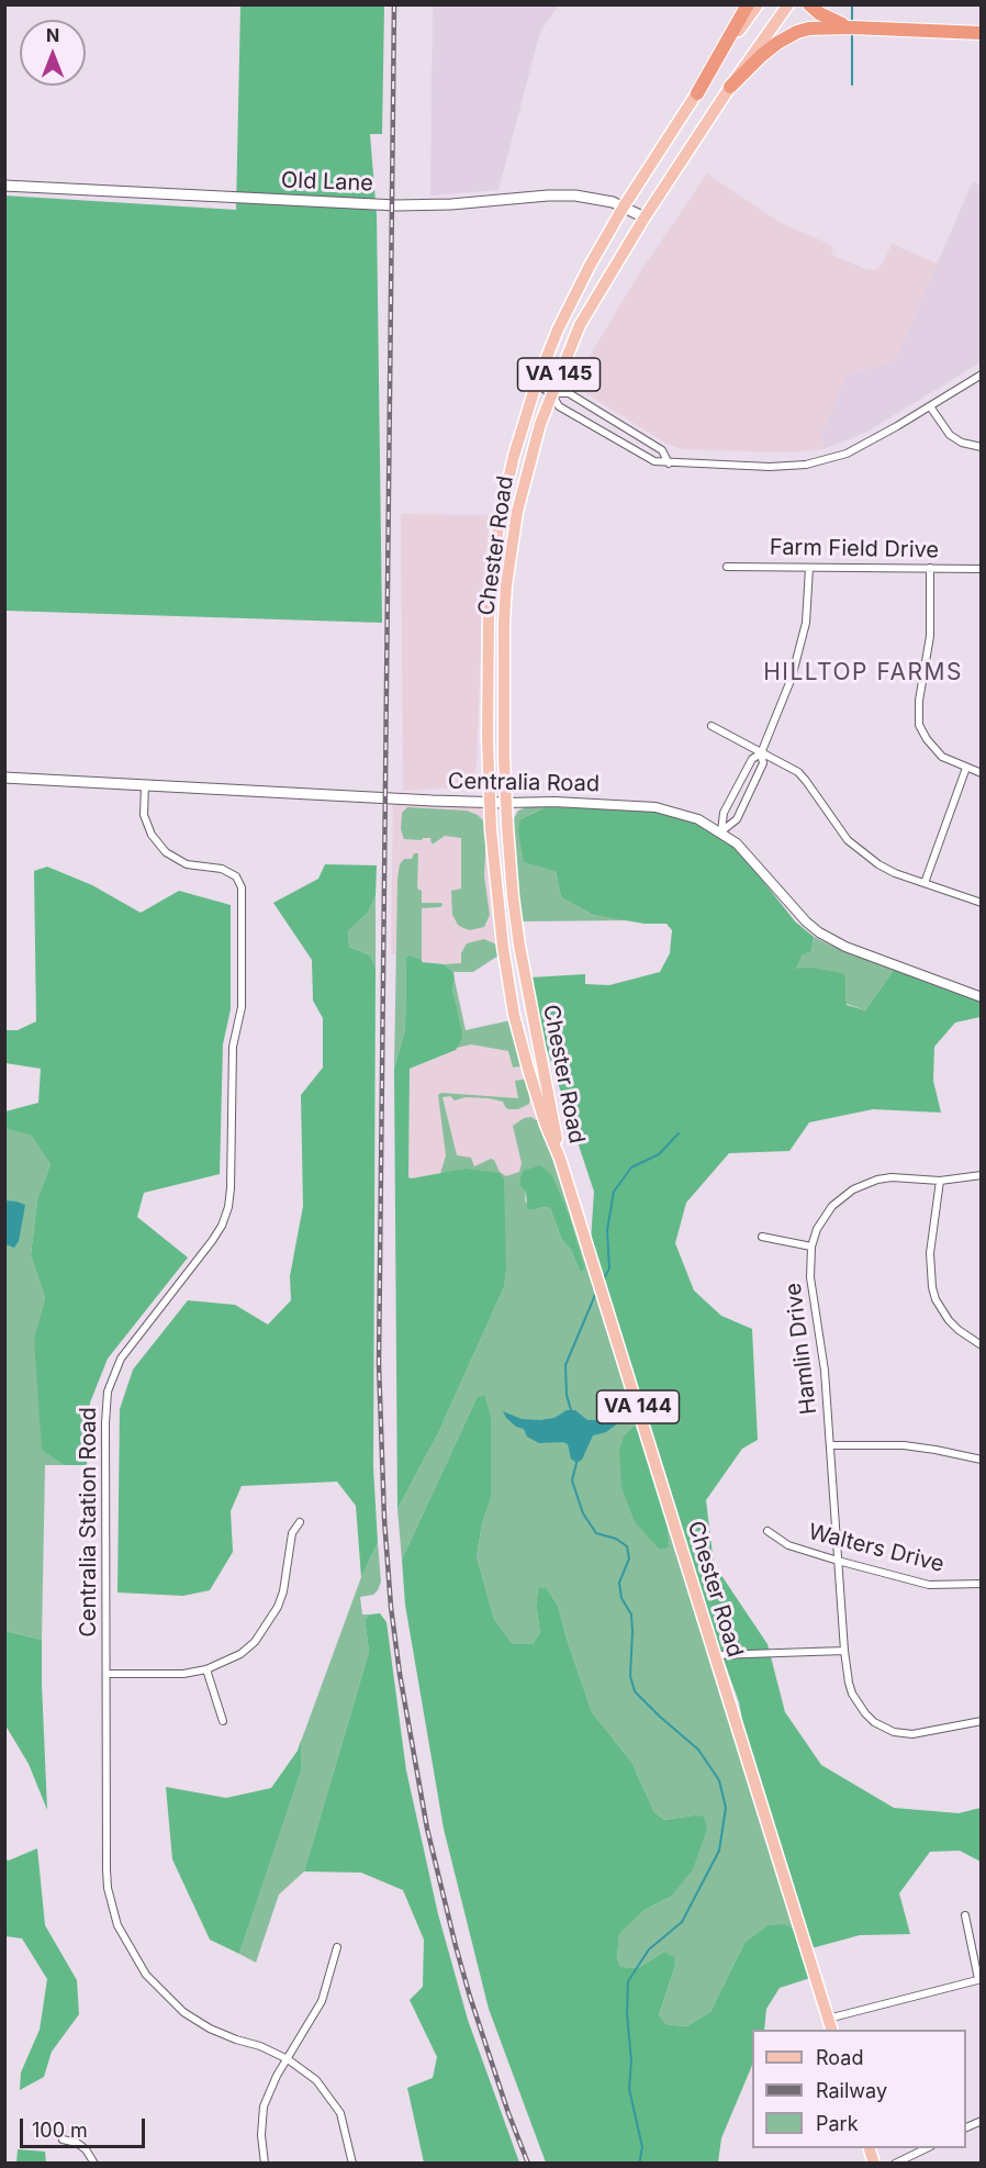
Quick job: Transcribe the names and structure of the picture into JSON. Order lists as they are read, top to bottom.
{
  "streets": {
    "main road": [
      "Old Lane",
      "VA 145",
      "Chester Road",
      "Centralia Road",
      "VA 144"
    ],
    "street": [
      "Farm Field Drive",
      "Hamlin Drive",
      "Centralia Station Road",
      "Walters Drive"
    ]
  },
  "crossings": [
    ["Old Lane", "Chester Road"],
    ["Chester Road", "Centralia Road"],
    ["Centralia Road", "Centralia Station Road"],
    ["Hamlin Drive", "Walters Drive"]
  ],
  "districts": ["HILLTOP FARMS"],
  "legend": ["Road", "Railway", "Park"],
  "scale_bar": "100 m",
  "north": "top"
}
